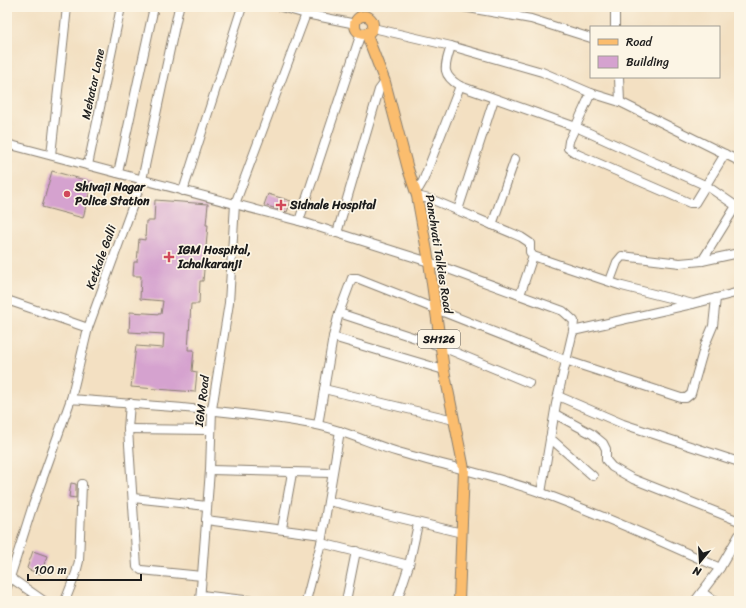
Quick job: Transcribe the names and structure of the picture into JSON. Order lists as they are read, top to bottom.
{
  "streets": {
    "main road": ["Panchvati Talkies Road", "SH126"],
    "street": ["Mehatar Lane", "Ketkale Galli", "IGM Road"]
  },
  "places": {
    "other": ["Shivaji Nagar Police Station"],
    "health": ["Sidnale Hospital", "IGM Hospital, Ichalkaranji"]
  },
  "legend": ["Road", "Building"],
  "scale_bar": "100 m",
  "north": "bottom"
}
